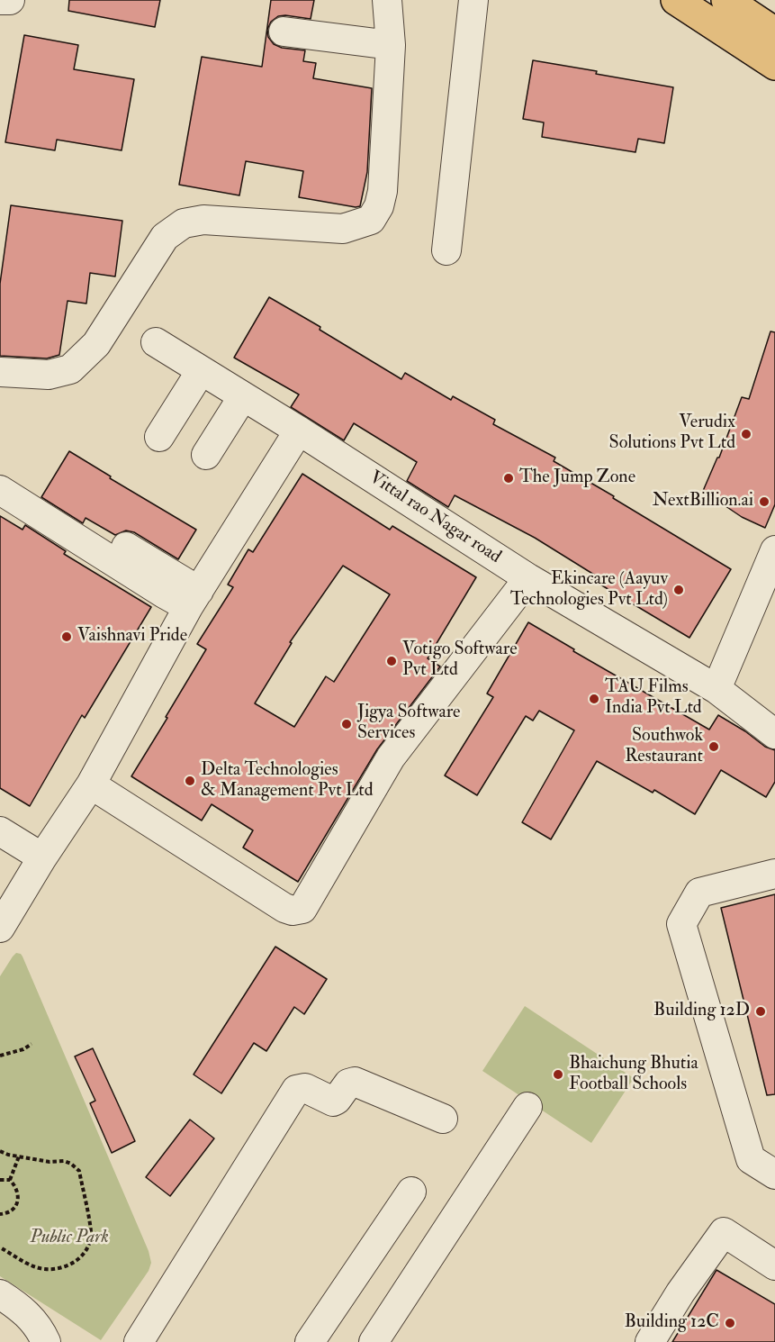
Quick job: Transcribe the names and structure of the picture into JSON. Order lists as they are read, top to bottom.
{
  "streets": {
    "street": ["Vittal rao Nagar road"]
  },
  "parks": ["Public Park"],
  "places": [
    "Verudix Solutions Pvt Ltd",
    "The Jump Zone",
    "NextBillion.ai",
    "Ekincare (Aayuv Technologies Pvt Ltd)",
    "Vaishnavi Pride",
    "Votigo Software Pvt Ltd",
    "TAU Films India Pvt Ltd",
    "Jigya Software Services",
    "Southwok Restaurant",
    "Delta Technologies & Management Pvt Ltd",
    "Building 12D",
    "Bhaichung Bhutia Football Schools",
    "Building 12C"
  ]
}
